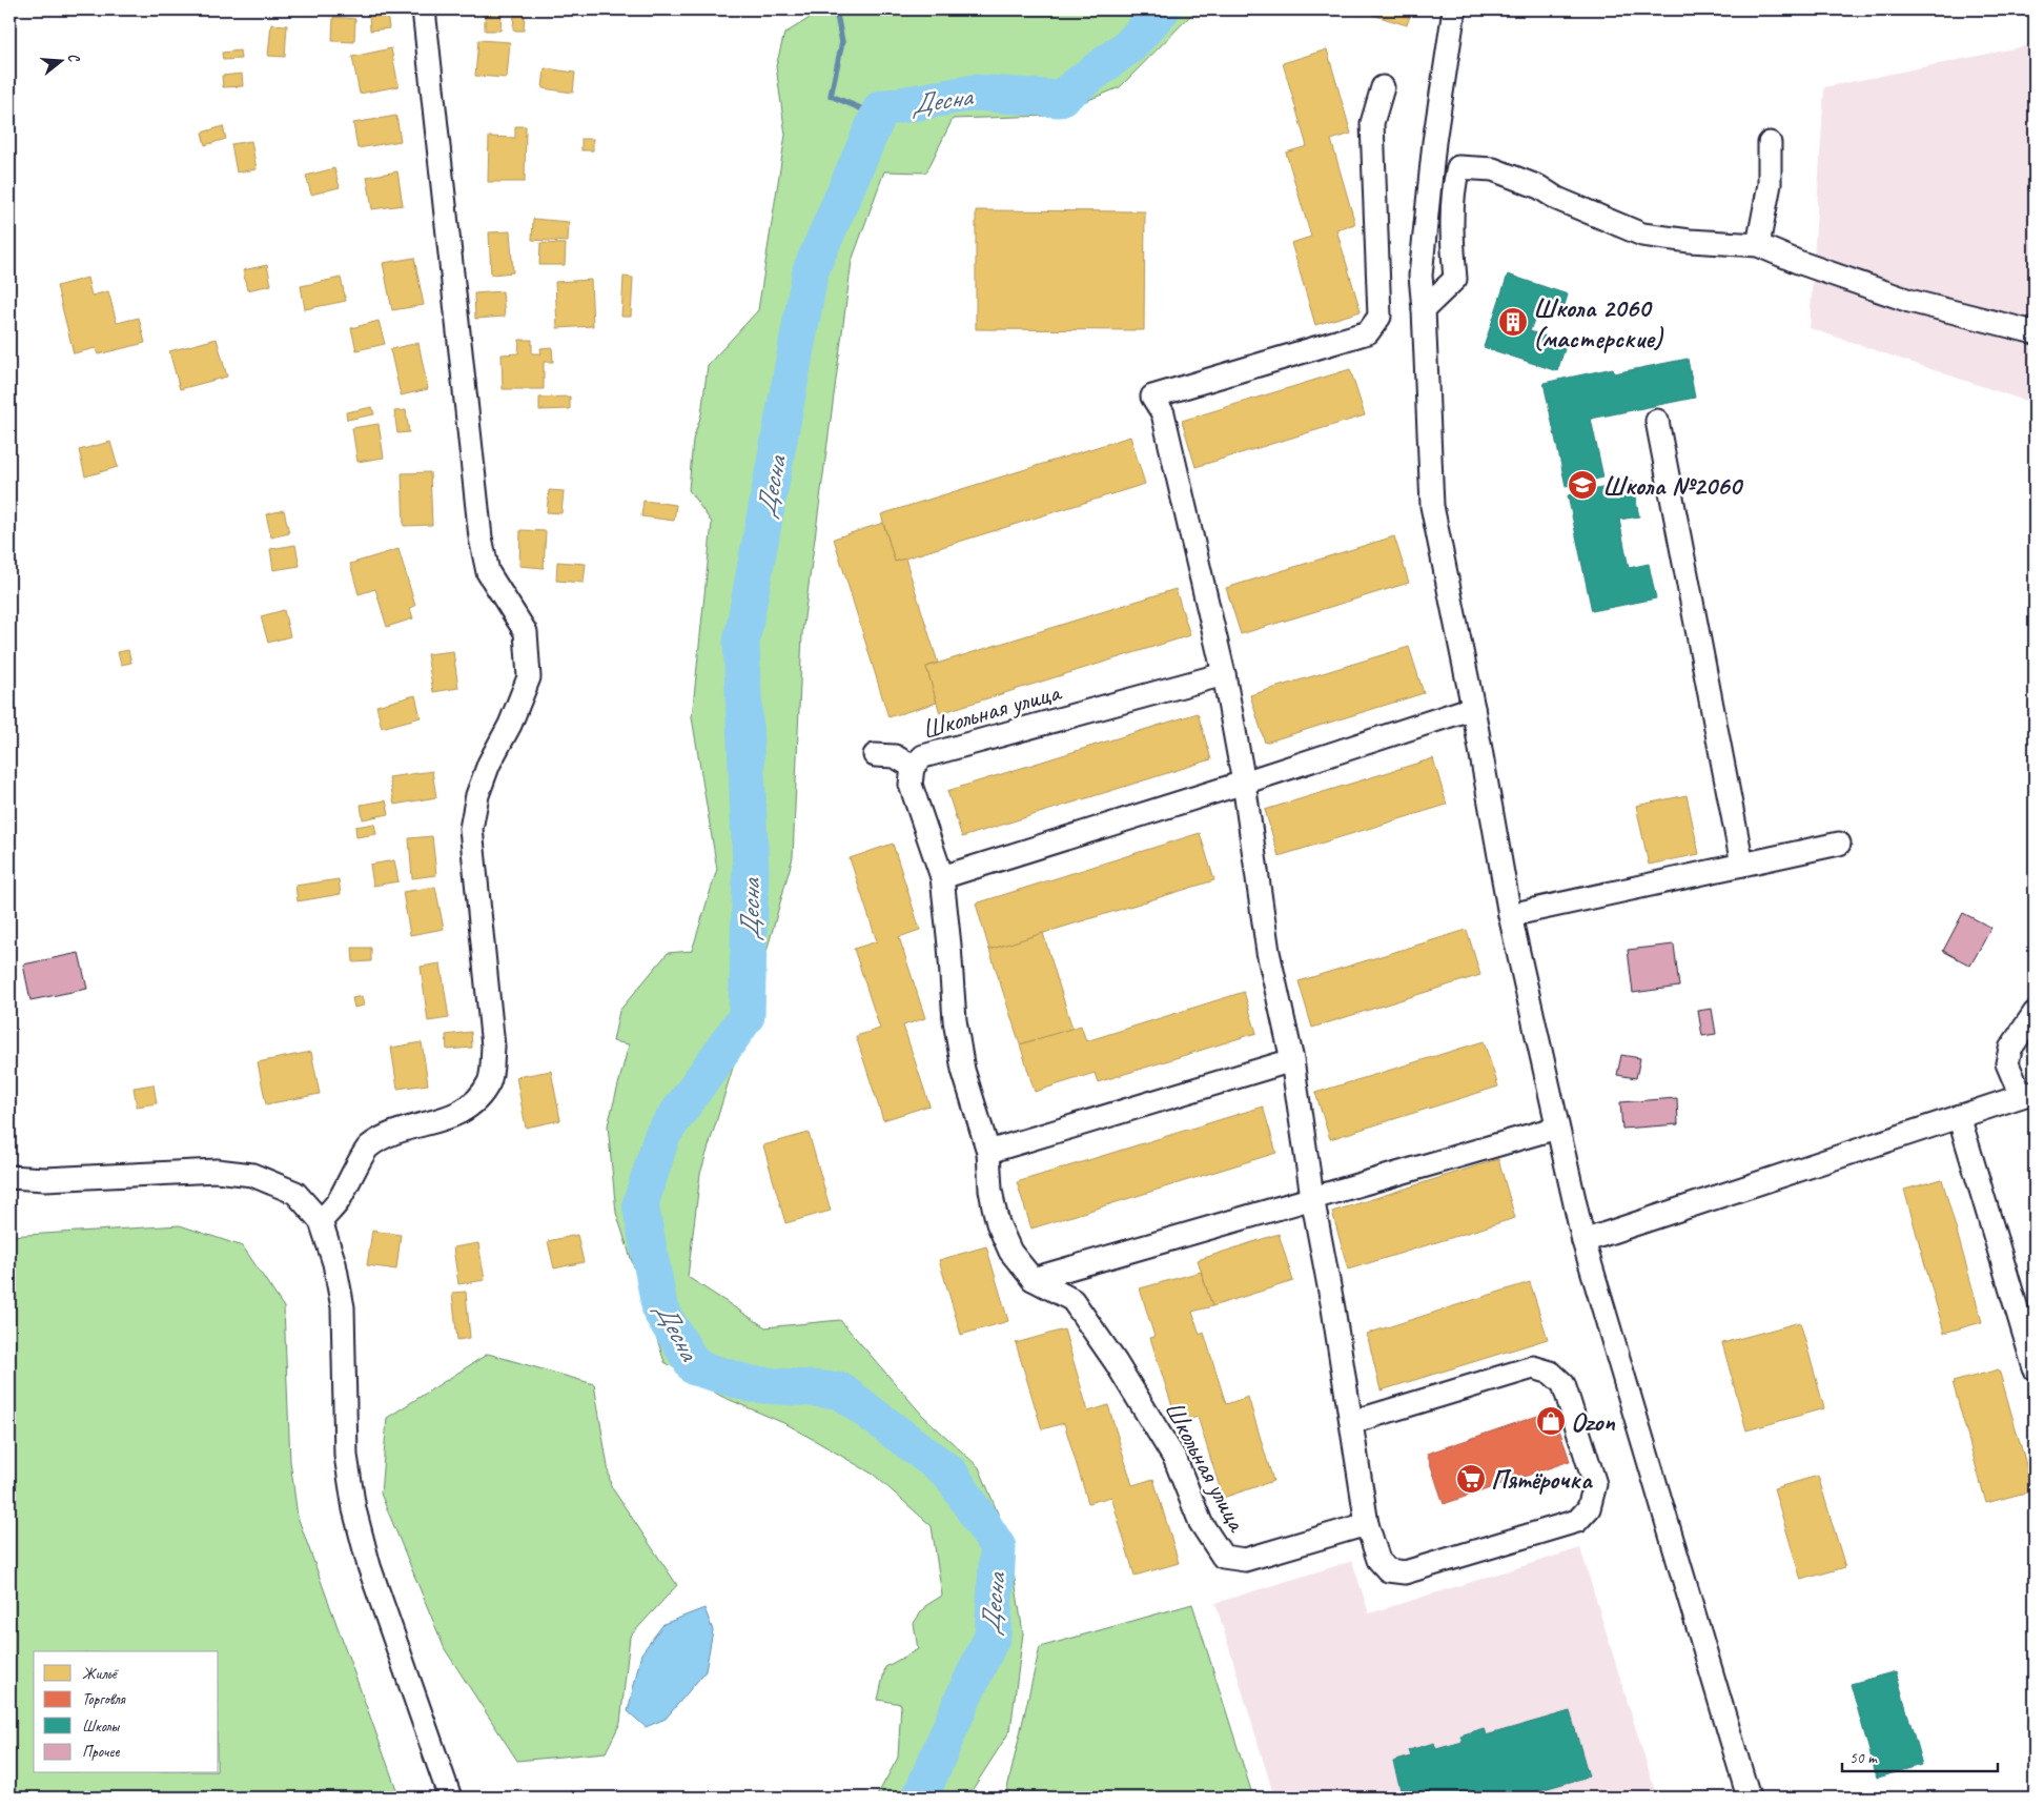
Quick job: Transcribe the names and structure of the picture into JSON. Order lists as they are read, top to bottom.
{
  "streets": {
    "street": ["Школьная улица"]
  },
  "water": ["Десна"],
  "places": {
    "building": ["Школа 2060 (мастерские)"],
    "school or university": ["Школа №2060"],
    "shop": ["Ozon"],
    "supermarket": ["Пятёрочка"]
  },
  "legend": [
    "Жильё",
    "Торговля",
    "Школы",
    "Прочее"
  ],
  "scale_bar": "50 m",
  "north": "right"
}
